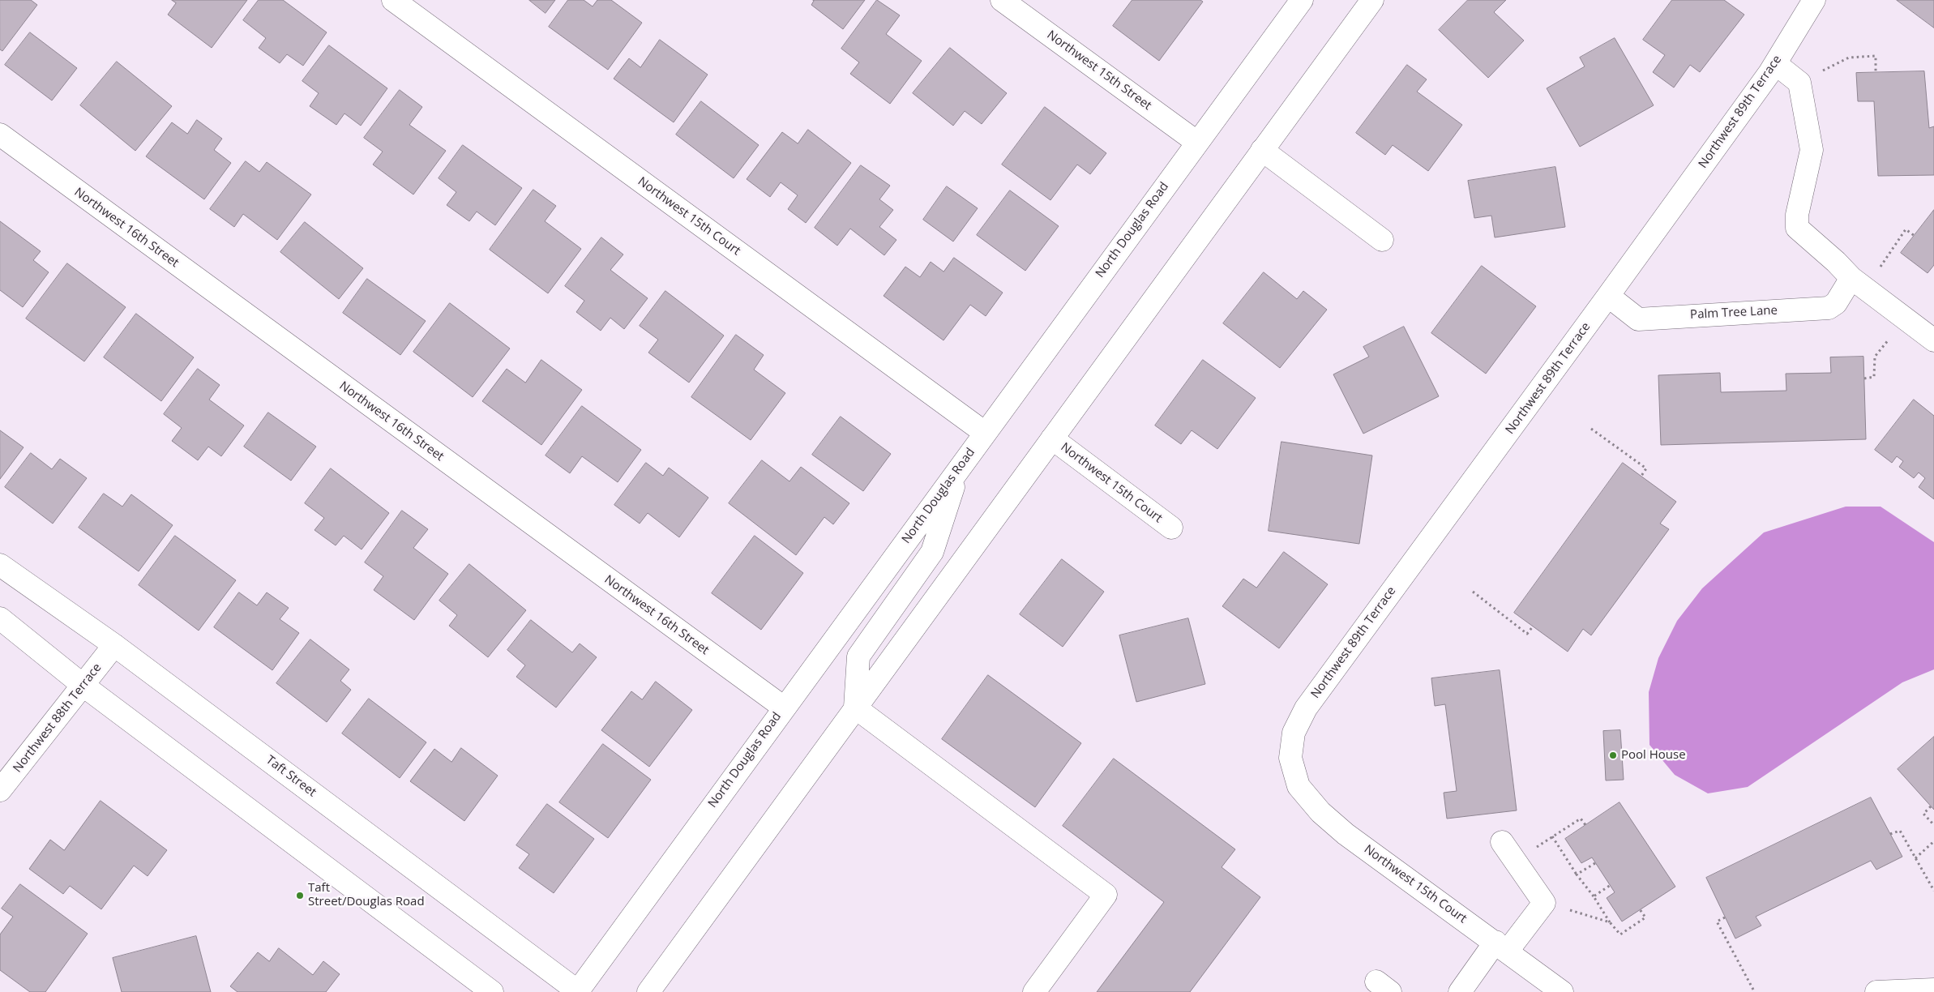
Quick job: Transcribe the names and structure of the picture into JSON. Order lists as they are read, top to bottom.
{
  "streets": {
    "street": [
      "Northwest 15th Street",
      "Northwest 89th Terrace",
      "Northwest 15th Court",
      "Northwest 16th Street",
      "North Douglas Road",
      "Palm Tree Lane",
      "Northwest 88th Terrace",
      "Taft Street"
    ]
  },
  "crossings": [
    ["Northwest 15th Street", "North Douglas Road"],
    ["Northwest 89th Terrace", "Northwest 15th Court"],
    ["Northwest 89th Terrace", "Palm Tree Lane"],
    ["Northwest 15th Court", "North Douglas Road"],
    ["Northwest 16th Street", "North Douglas Road"],
    ["North Douglas Road", "Taft Street"],
    ["Northwest 88th Terrace", "Taft Street"]
  ],
  "places": ["Pool House", "Taft Street/Douglas Road"]
}
